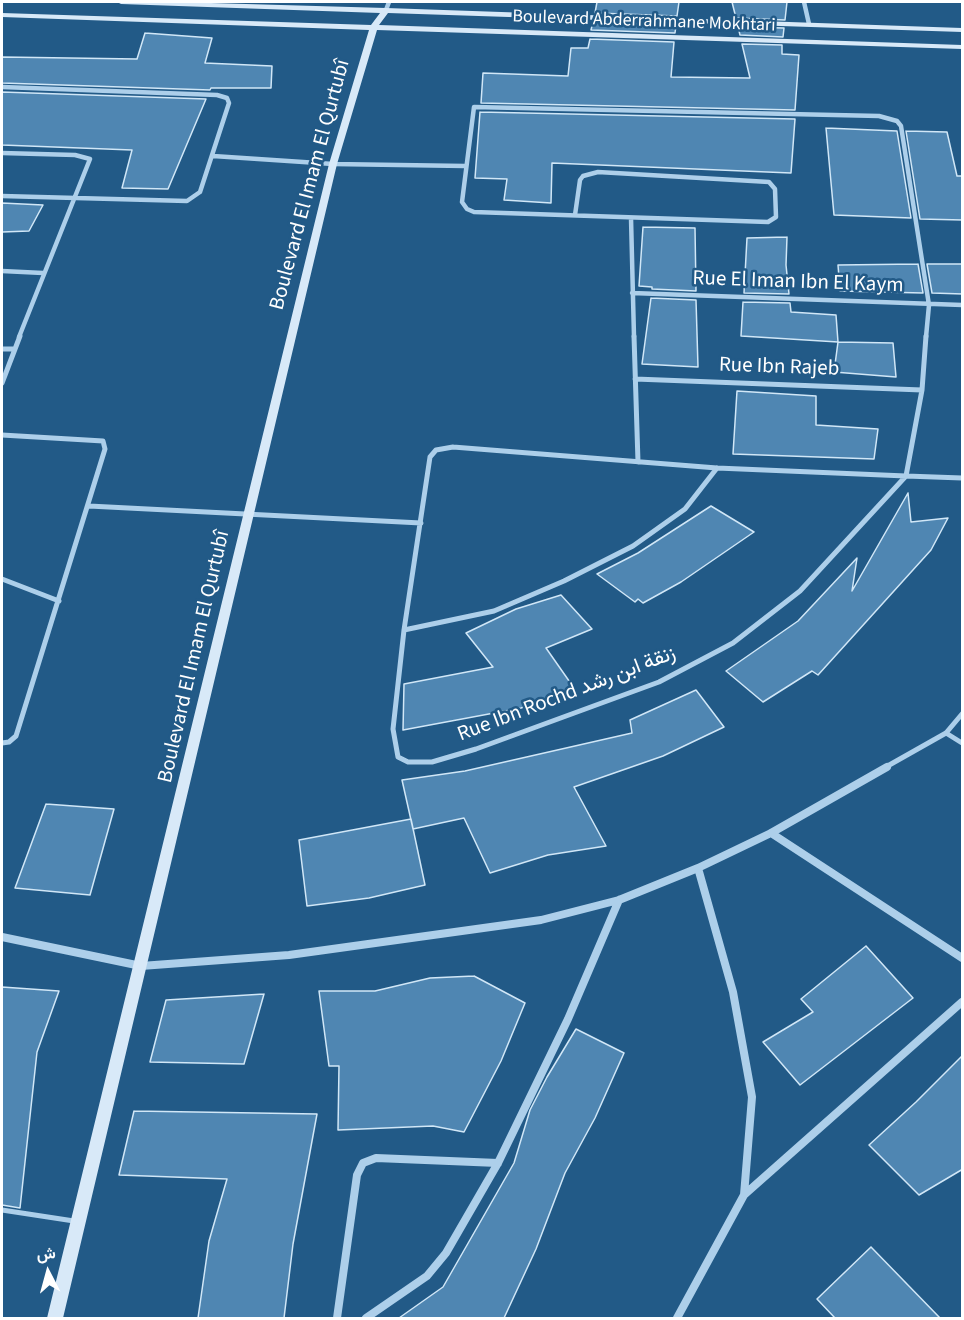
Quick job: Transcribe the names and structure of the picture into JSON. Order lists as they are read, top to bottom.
{
  "streets": {
    "main road": ["Boulevard Abderrahmane Mokhtari", "Boulevard El Imam El Qurtubî"],
    "street": ["Rue El Iman Ibn El Kaym", "Rue Ibn Rajeb", "Rue Ibn Rochd زنقة ابن رشد"]
  },
  "crossings": [
    ["Boulevard Abderrahmane Mokhtari", "Boulevard El Imam El Qurtubî"]
  ],
  "north": "top"
}
